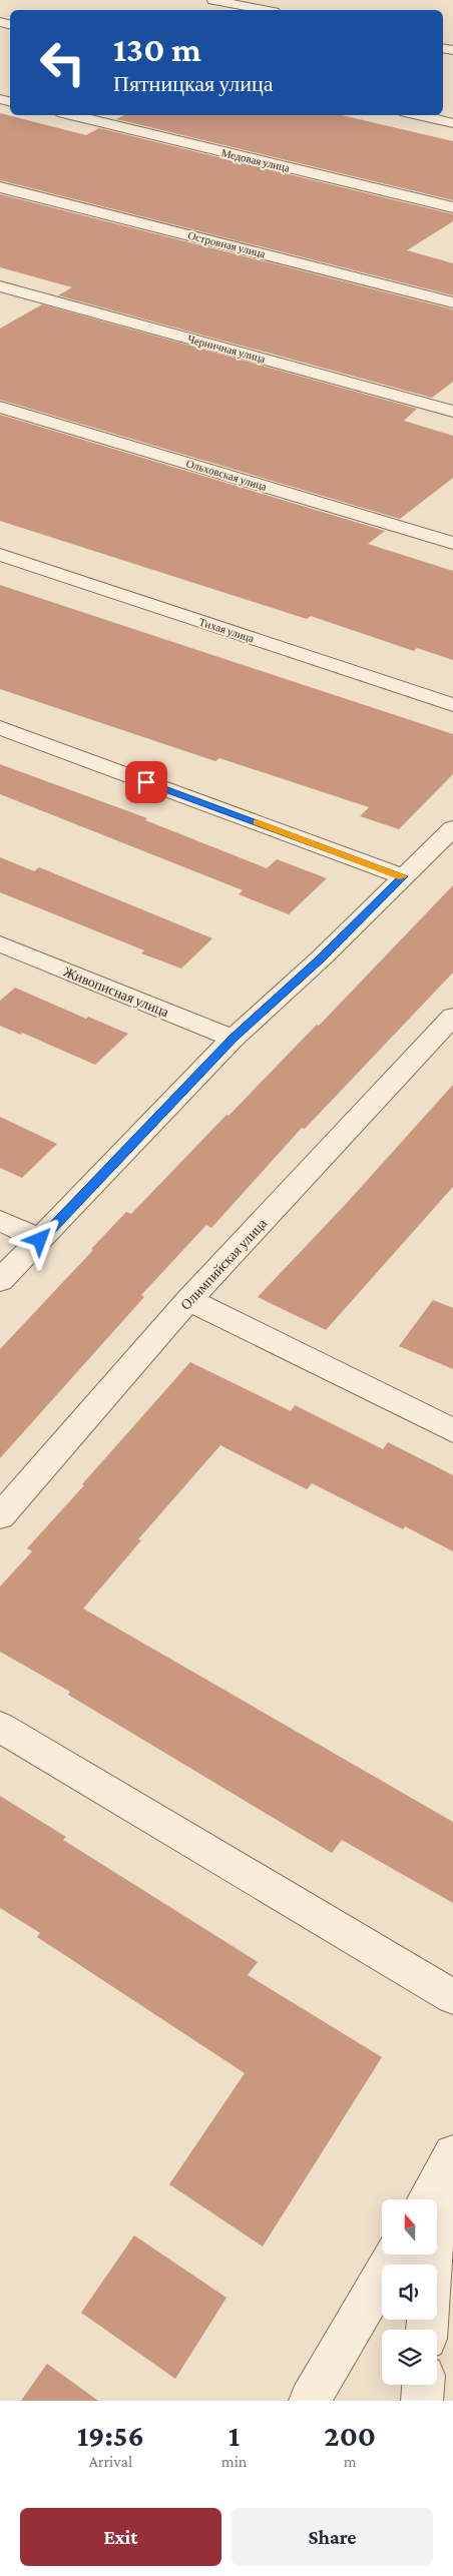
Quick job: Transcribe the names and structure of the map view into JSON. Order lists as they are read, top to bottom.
{
  "streets": {
    "street": [
      "Медовая улица",
      "Островная улица",
      "Черничная улица",
      "Ольховская улица",
      "Тихая улица",
      "Живописная улица",
      "Олимпийская улица"
    ]
  },
  "north": "top",
  "page": {
    "turn": ["130 m", "Пятницкая улица"],
    "eta": [
      "19:56",
      "Arrival",
      "1",
      "min",
      "200",
      "m"
    ],
    "buttons": ["Exit", "Share"]
  }
}
